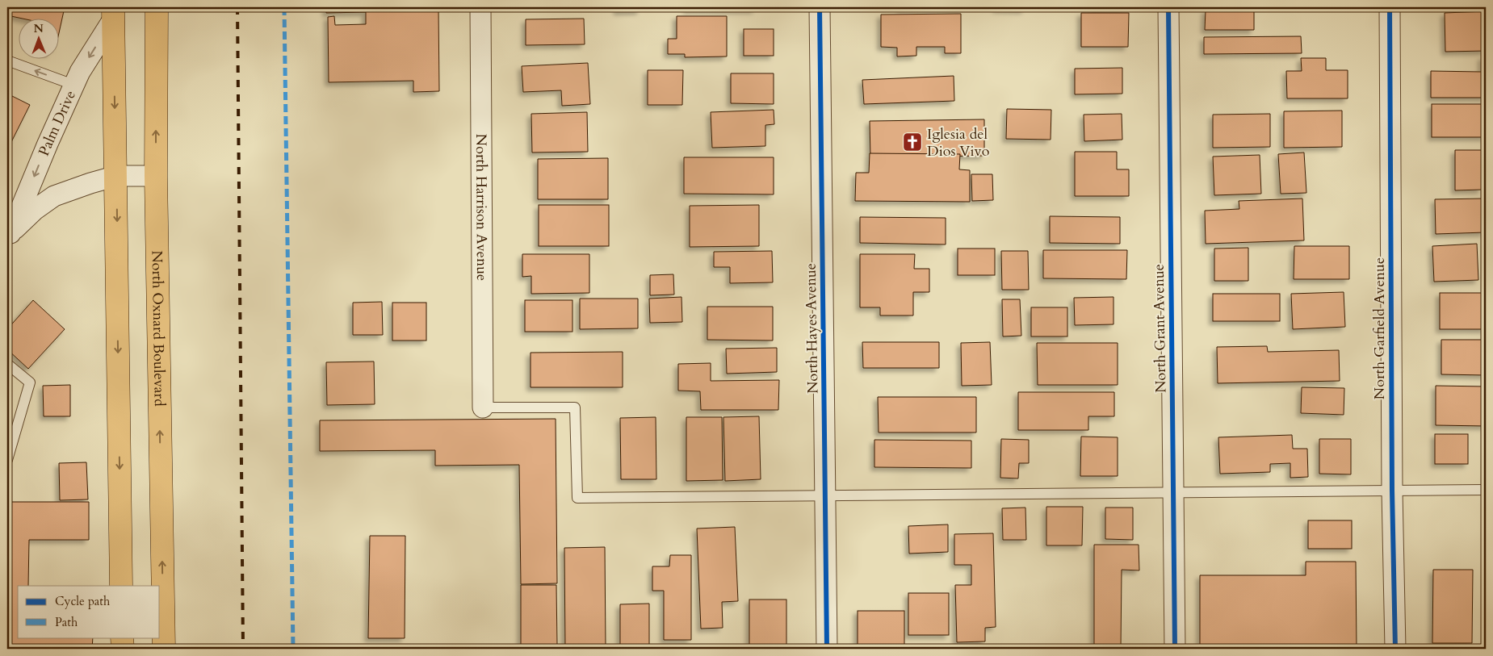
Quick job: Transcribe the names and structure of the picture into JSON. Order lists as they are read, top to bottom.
{
  "streets": {
    "main road": ["North Oxnard Boulevard"],
    "street": [
      "Palm Drive",
      "North Harrison Avenue",
      "North Hayes Avenue",
      "North Grant Avenue",
      "North Garfield Avenue"
    ]
  },
  "crossings": [
    ["Palm Drive", "North Oxnard Boulevard"]
  ],
  "one_way": ["Palm Drive"],
  "places": {
    "church": ["Iglesia del Dios Vivo"]
  },
  "legend": ["Cycle path", "Path"],
  "north": "top"
}
